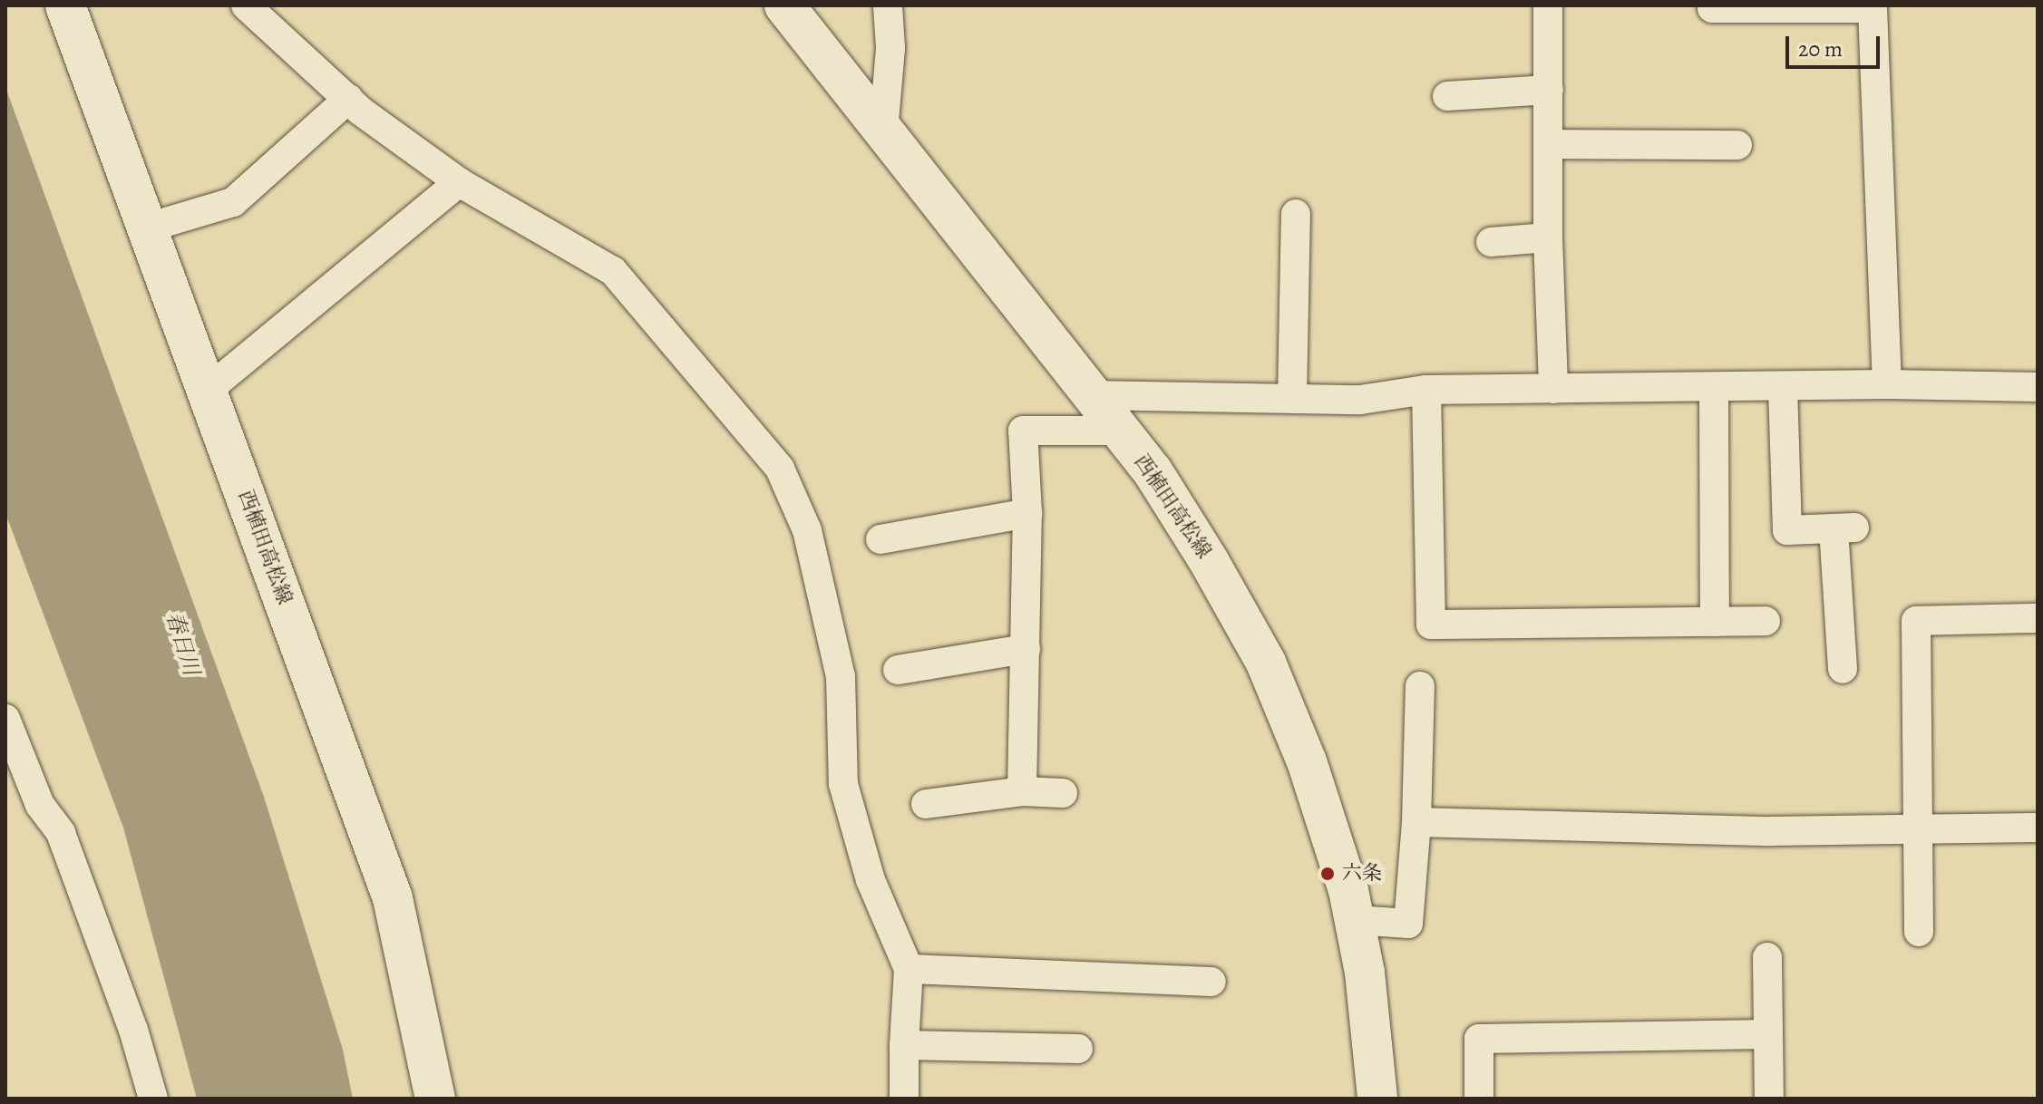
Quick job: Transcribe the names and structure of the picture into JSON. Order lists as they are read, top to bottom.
{
  "streets": {
    "main road": ["西植田高松線"]
  },
  "water": ["春日川"],
  "places": ["六条"],
  "scale_bar": "20 m"
}
